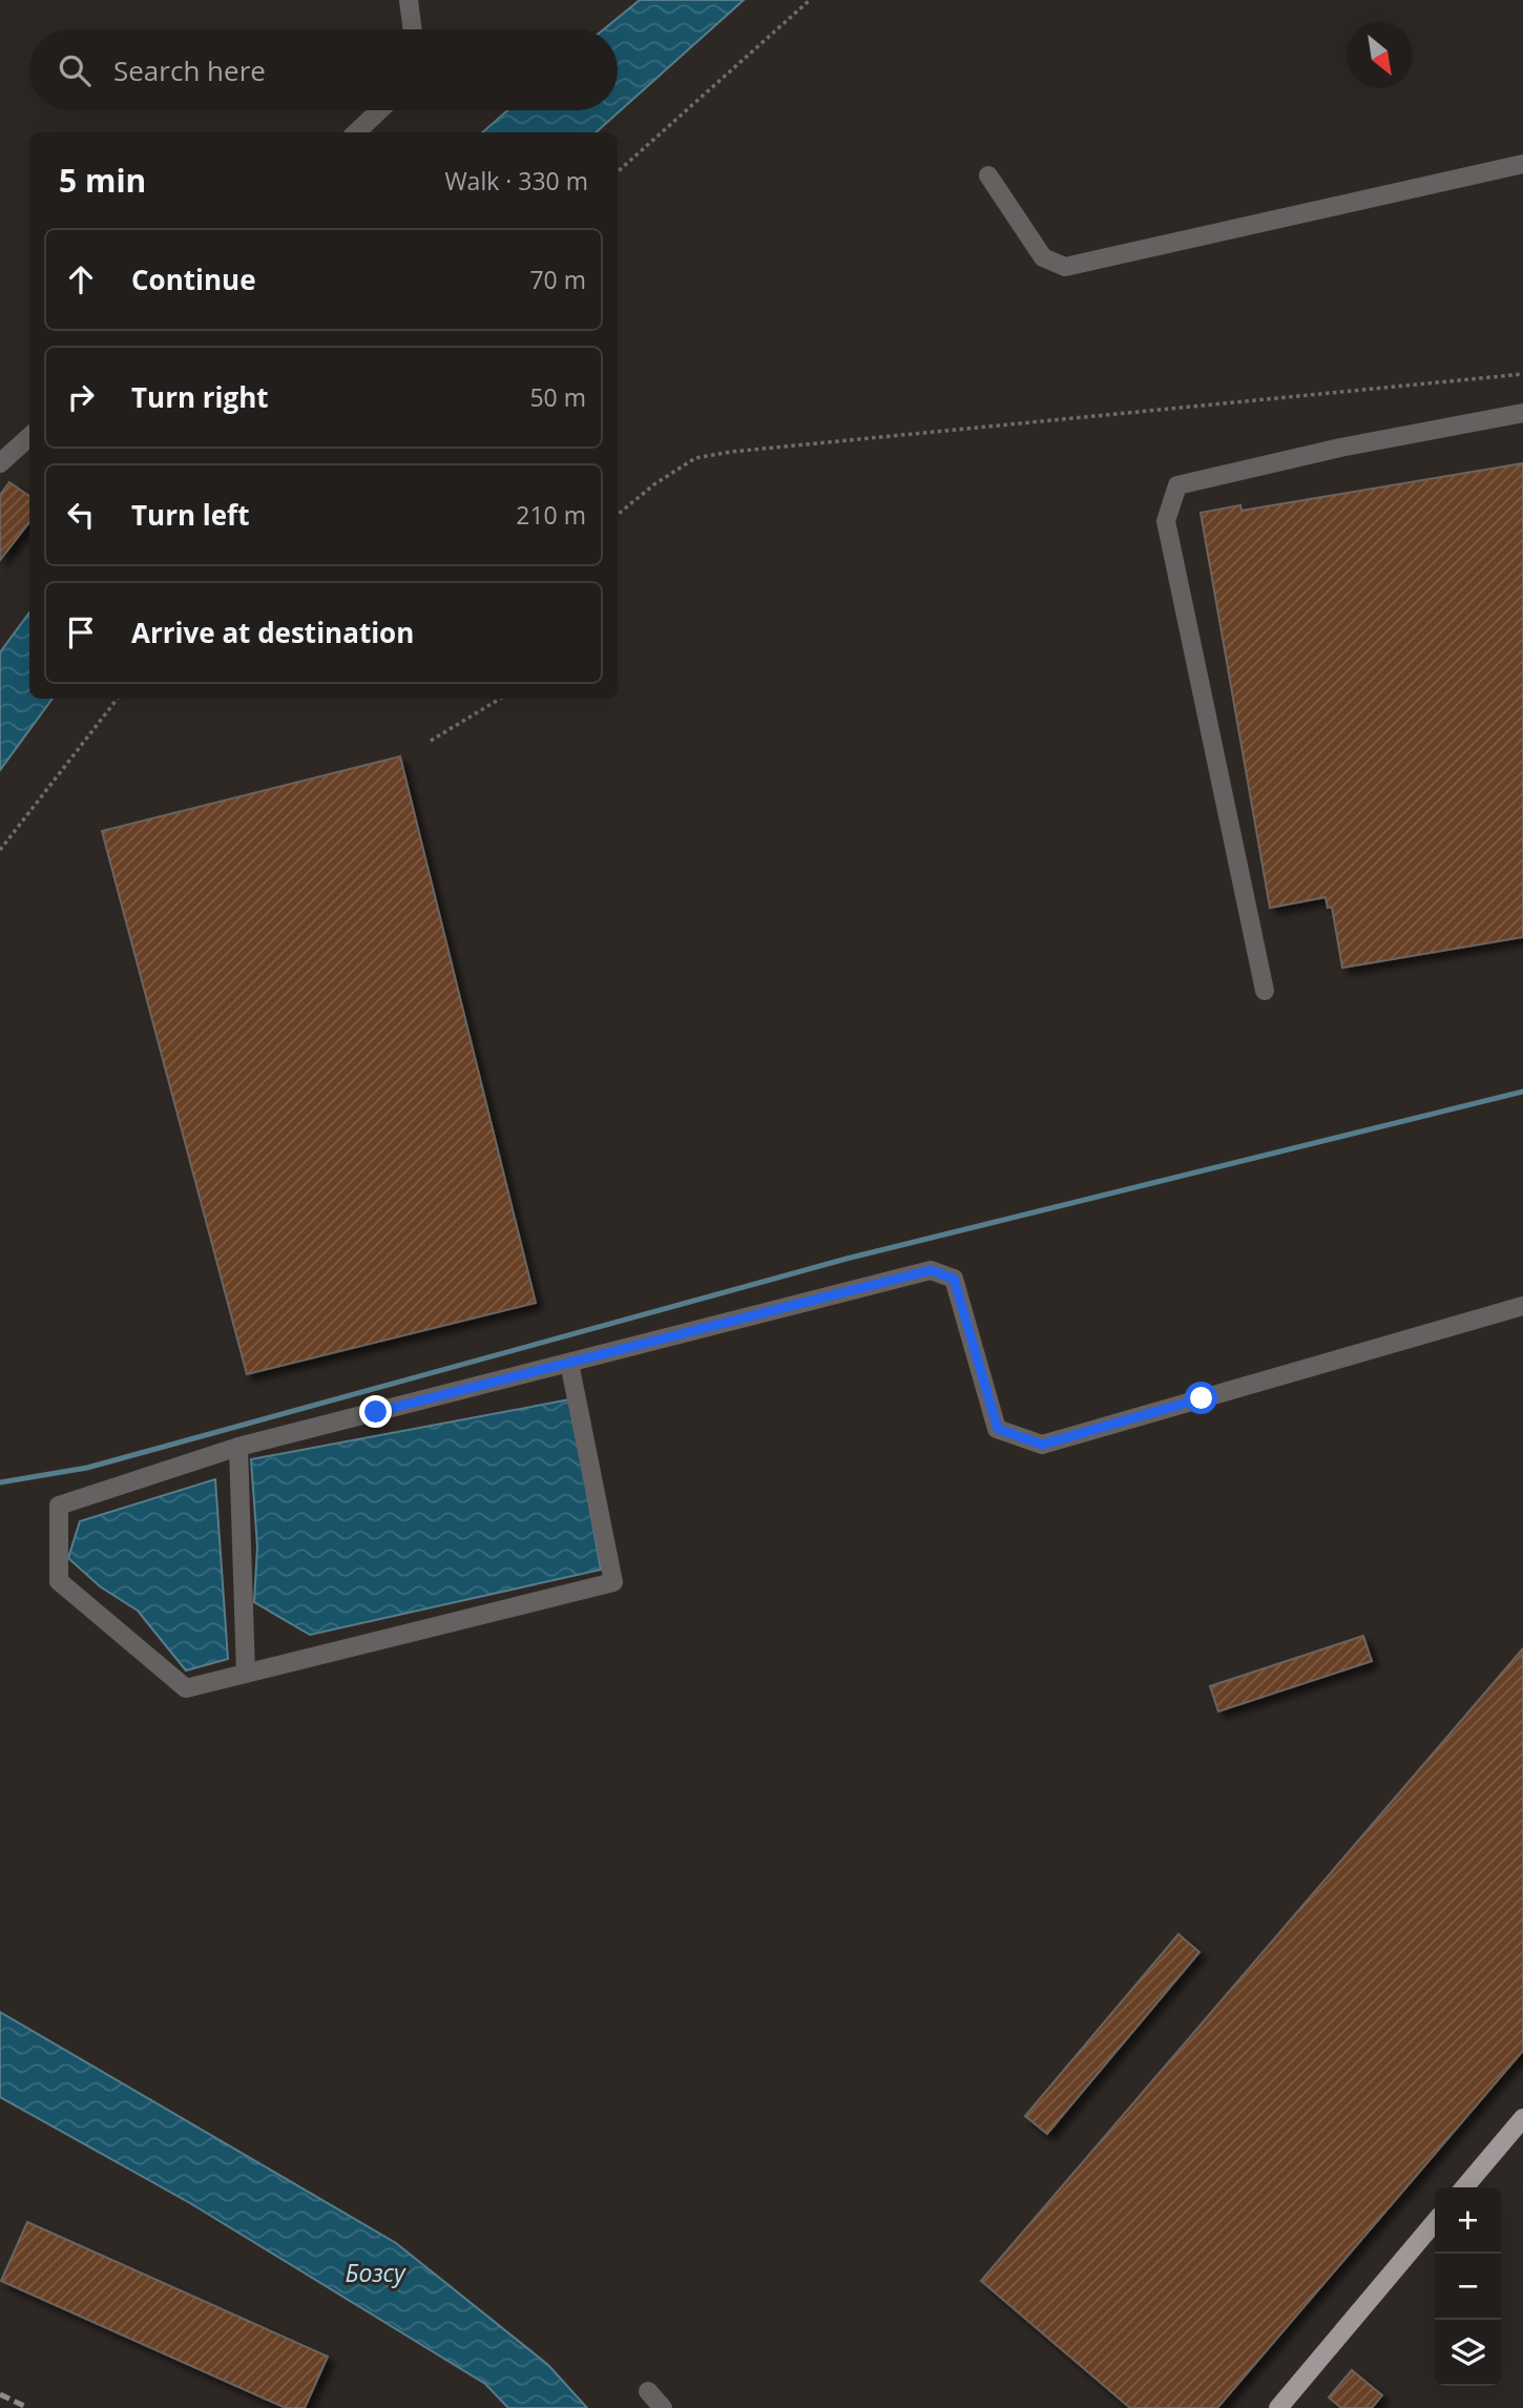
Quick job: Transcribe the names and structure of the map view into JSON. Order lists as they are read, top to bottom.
{
  "water": ["Бозсу"],
  "north": "bottom right",
  "page": {
    "search": "Search here",
    "heading": ["5 min", "Walk · 330 m"],
    "list": [
      ["Continue", "70 m"],
      ["Turn right", "50 m"],
      ["Turn left", "210 m"],
      "Arrive at destination"
    ],
    "map_buttons": ["+", "−"]
  }
}
